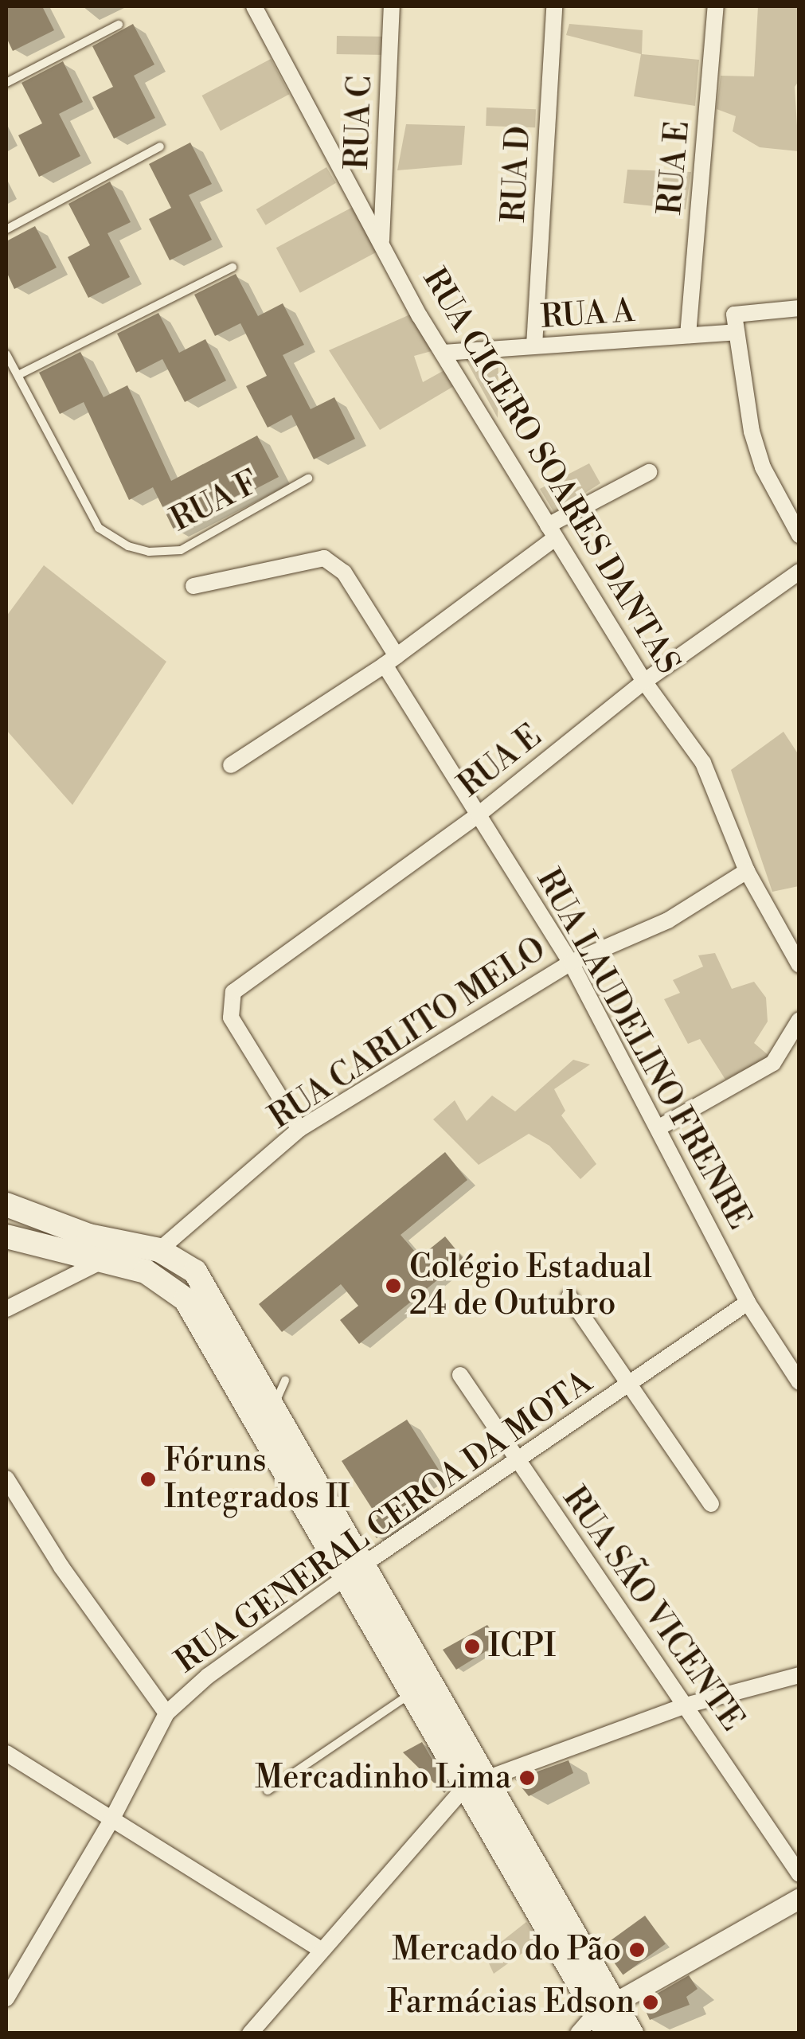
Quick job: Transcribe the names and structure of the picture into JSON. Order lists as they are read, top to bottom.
{
  "streets": {
    "street": [
      "RUA C",
      "RUA E",
      "RUA D",
      "RUA A",
      "RUA CICERO SOARES DANTAS",
      "RUA CARLITO MELO",
      "RUA LAUDELINO FRENRE",
      "RUA GENERAL CEROA DA MOTA",
      "RUA SÃO VICENTE"
    ],
    "lane": ["RUA F"]
  },
  "crossings": [
    ["RUA C", "RUA CICERO SOARES DANTAS"],
    ["RUA E", "RUA A"],
    ["RUA E", "RUA CICERO SOARES DANTAS"],
    ["RUA E", "RUA CARLITO MELO"],
    ["RUA E", "RUA LAUDELINO FRENRE"],
    ["RUA D", "RUA A"],
    ["RUA A", "RUA CICERO SOARES DANTAS"],
    ["RUA CICERO SOARES DANTAS", "RUA CARLITO MELO"],
    ["RUA CARLITO MELO", "RUA LAUDELINO FRENRE"],
    ["RUA LAUDELINO FRENRE", "RUA GENERAL CEROA DA MOTA"],
    ["RUA GENERAL CEROA DA MOTA", "RUA SÃO VICENTE"]
  ],
  "places": [
    "Colégio Estadual 24 de Outubro",
    "Fóruns Integrados II",
    "ICPI",
    "Mercadinho Lima",
    "Mercado do Pão",
    "Farmácias Edson"
  ]
}
